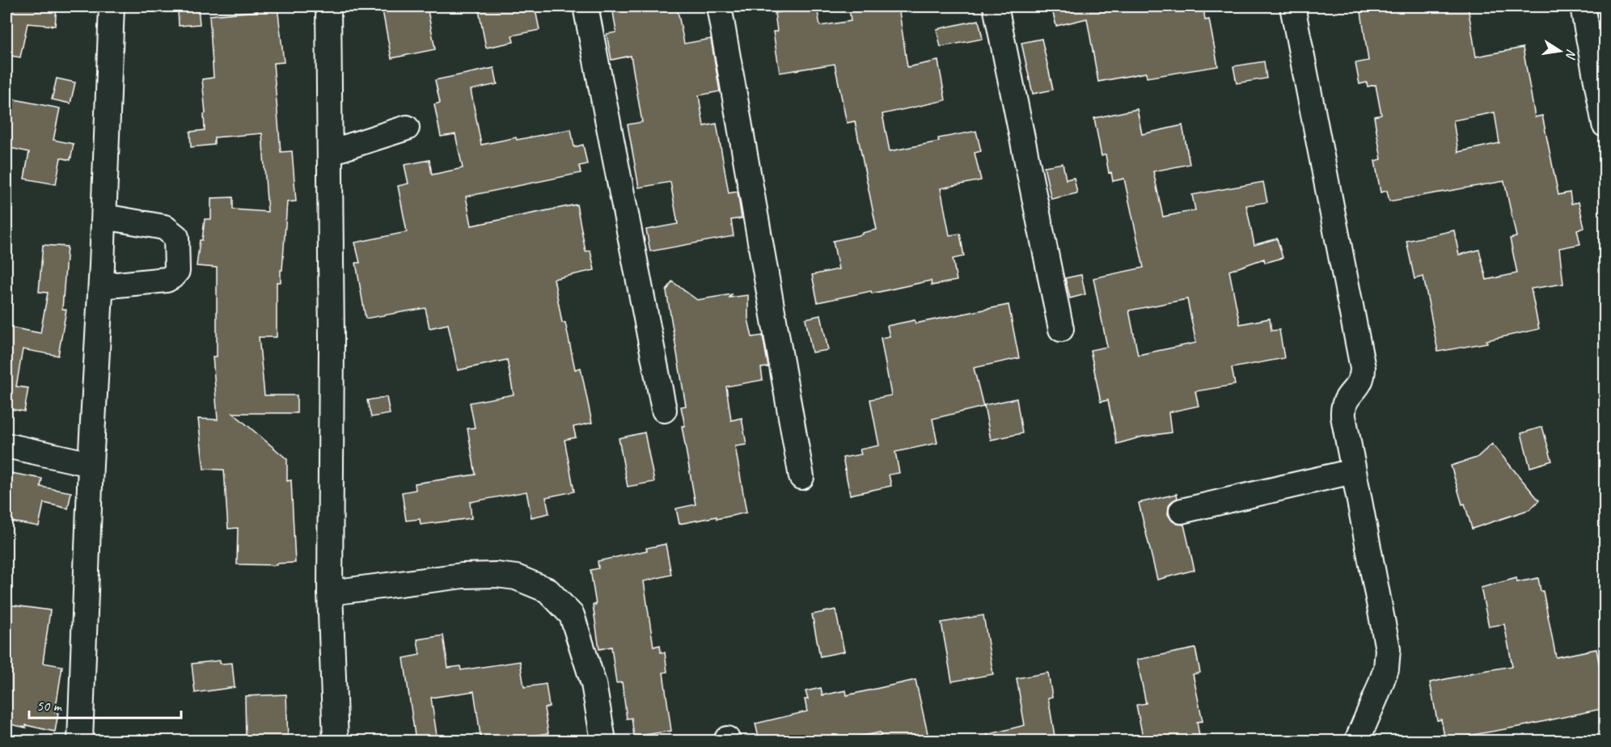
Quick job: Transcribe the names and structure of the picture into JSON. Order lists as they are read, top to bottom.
{
  "scale_bar": "50 m",
  "north": "right"
}
